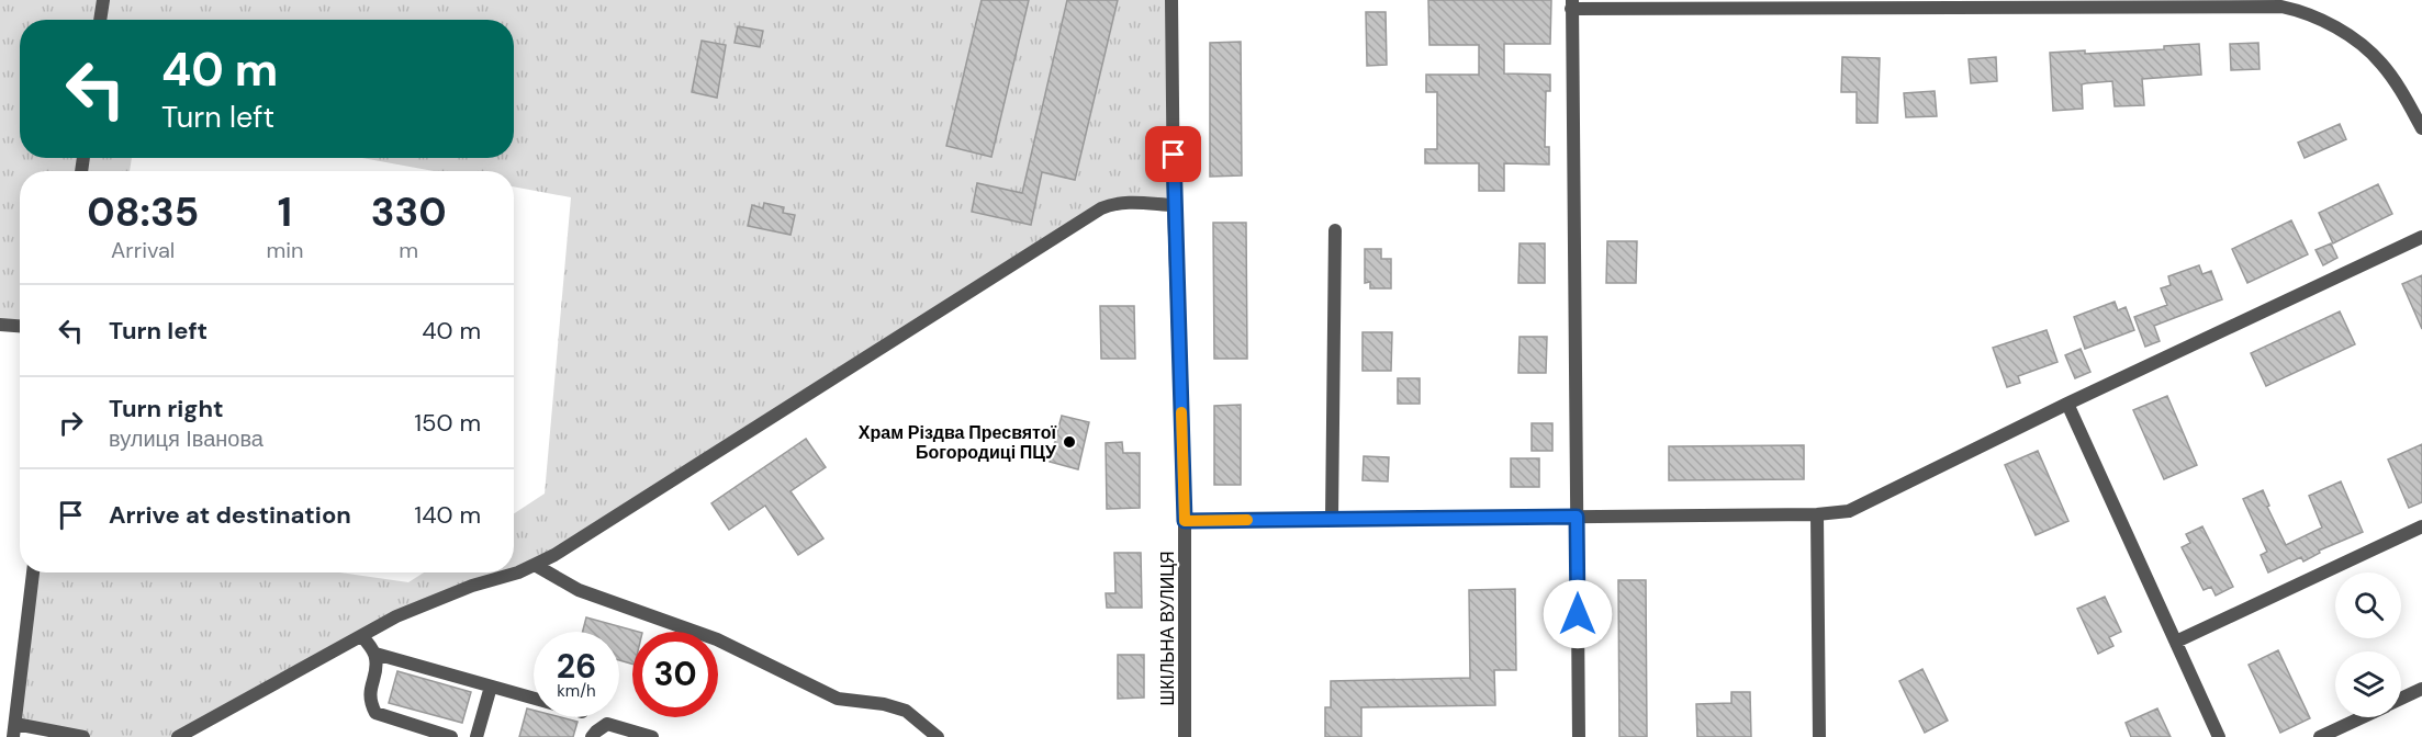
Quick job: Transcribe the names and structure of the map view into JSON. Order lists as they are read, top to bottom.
{
  "streets": {
    "street": ["ШКІЛЬНА ВУЛИЦЯ"]
  },
  "places": ["Храм Різдва Пресвятої Богородиці ПЦУ"],
  "page": {
    "turn": ["40 m", "Turn left"],
    "eta": [
      "08:35",
      "Arrival",
      "1",
      "min",
      "330",
      "m"
    ],
    "list": [
      {
        "name": "Turn left",
        "value": "40 m"
      },
      {
        "name": "Turn right",
        "note": "вулиця Іванова",
        "value": "150 m"
      },
      {
        "name": "Arrive at destination",
        "value": "140 m"
      }
    ],
    "speed": "26 km/h",
    "limit": "30"
  }
}
